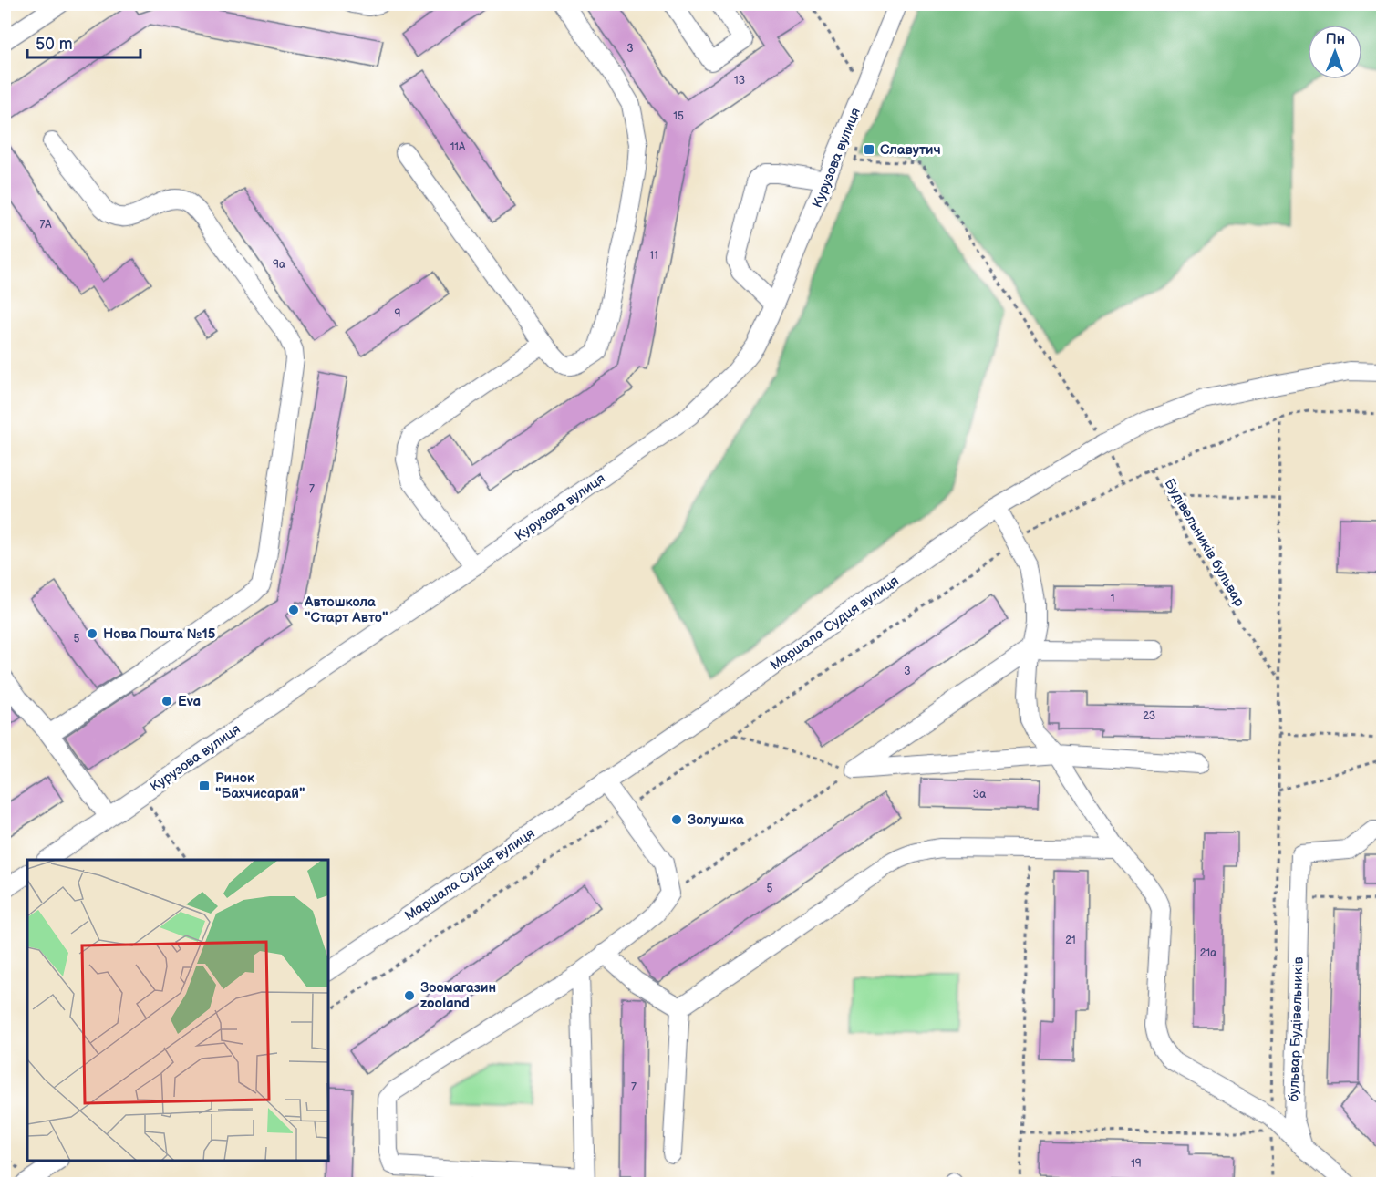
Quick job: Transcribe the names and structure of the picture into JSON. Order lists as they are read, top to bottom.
{
  "streets": {
    "street": ["Курузова вулиця", "Маршала Судця вулиця", "бульвар Будівельників"],
    "path": ["Будівельників бульвар"]
  },
  "places": {
    "transit": ["Славутич", "Ринок \"Бахчисарай\""],
    "other": [
      "Автошкола \"Старт Авто\"",
      "Нова Пошта №15",
      "Eva",
      "Золушка",
      "Зоомагазин zooland"
    ]
  },
  "house_numbers": [
    "3",
    "13",
    "15",
    "11А",
    "7А",
    "11",
    "9а",
    "9",
    "7",
    "1",
    "5",
    "3",
    "23",
    "3а",
    "5",
    "21",
    "21а",
    "7",
    "19"
  ],
  "scale_bar": "50 m",
  "north": "top"
}
